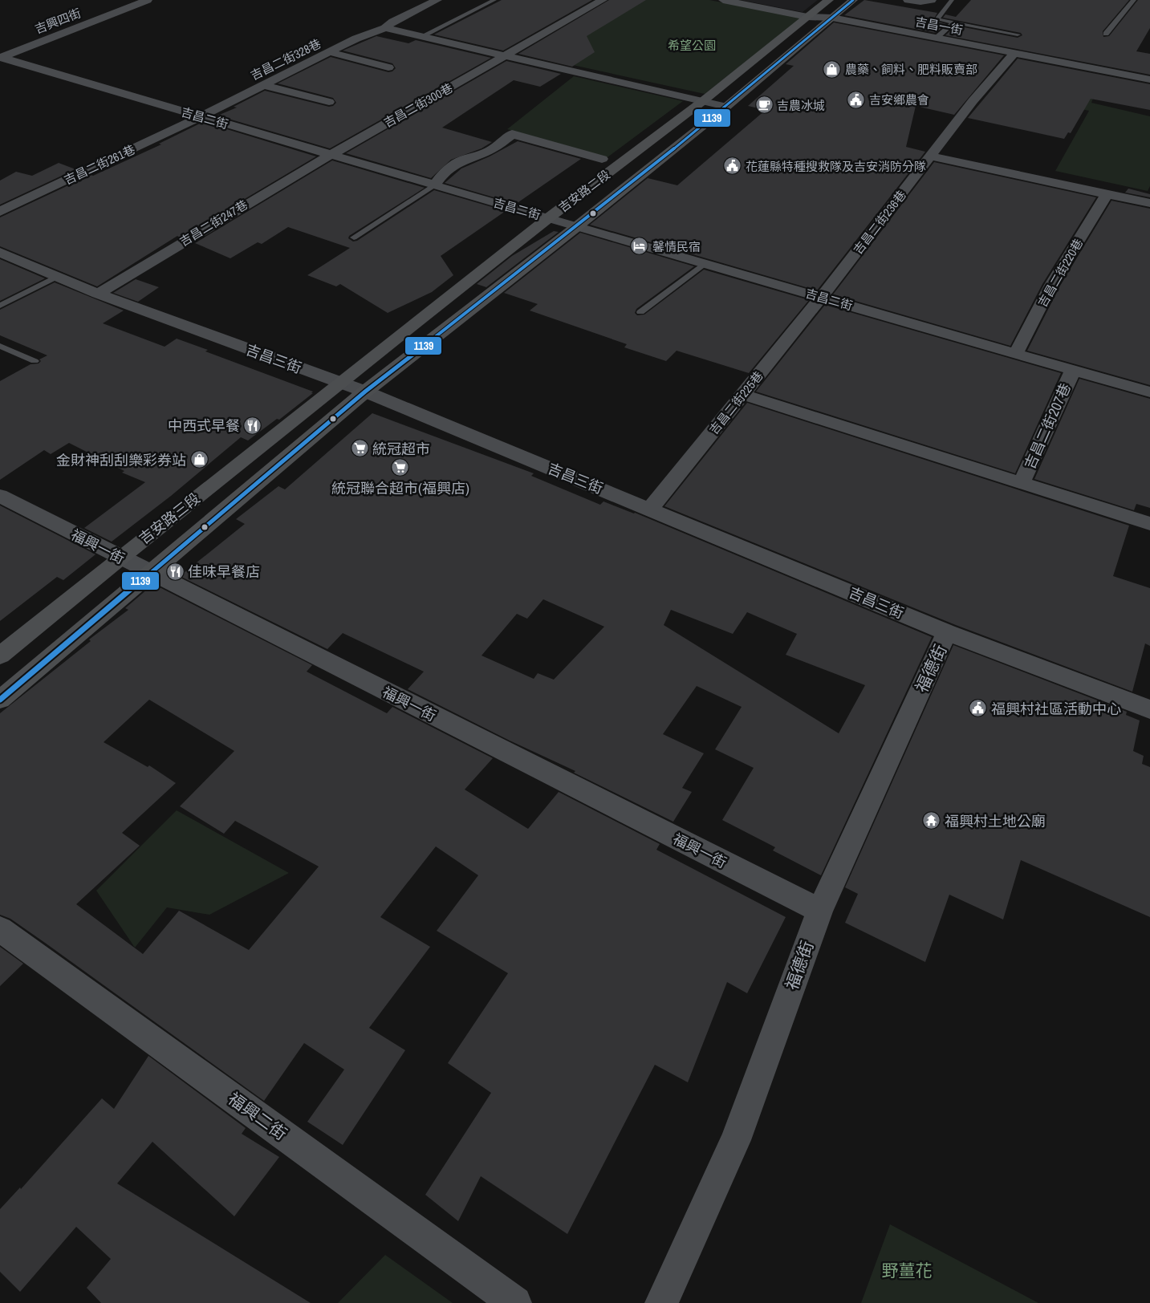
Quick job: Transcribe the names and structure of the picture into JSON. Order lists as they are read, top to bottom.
{
  "streets": {
    "main road": ["吉安路二段", "吉安路三段"],
    "street": [
      "吉興四街",
      "吉昌一街",
      "吉昌二街328巷",
      "吉昌二街300巷",
      "吉昌二街",
      "吉昌二街261巷",
      "吉昌二街236巷",
      "吉昌二街247巷",
      "吉昌二街220巷",
      "吉昌三街",
      "吉昌二街225巷",
      "吉昌二街207巷",
      "福興一街",
      "福德街",
      "福興二街"
    ]
  },
  "crossings": [
    ["吉興四街", "吉昌二街"],
    ["吉昌一街", "吉安路二段"],
    ["吉昌一街", "吉昌二街236巷"],
    ["吉昌二街328巷", "吉昌二街"],
    ["吉昌二街328巷", "吉昌二街261巷"],
    ["吉昌二街300巷", "吉昌二街"],
    ["吉昌二街300巷", "吉昌二街247巷"],
    ["吉昌二街", "吉昌二街261巷"],
    ["吉昌二街", "吉安路二段"],
    ["吉昌二街", "吉昌二街236巷"],
    ["吉昌二街", "吉昌二街247巷"],
    ["吉昌二街", "吉昌二街220巷"],
    ["吉昌二街", "吉昌二街225巷"],
    ["吉昌二街", "吉昌二街207巷"],
    ["吉安路二段", "吉昌三街"],
    ["吉安路二段", "吉安路三段"],
    ["吉昌二街236巷", "吉昌二街225巷"],
    ["吉昌二街247巷", "吉昌三街"],
    ["吉昌三街", "吉昌二街225巷"],
    ["吉昌三街", "吉安路三段"],
    ["吉昌三街", "福德街"],
    ["吉安路三段", "福興一街"],
    ["福興一街", "福德街"]
  ],
  "parks": ["希望公園", "野薑花"],
  "places": {
    "shop": ["農藥、飼料、肥料販賣部", "金財神刮刮樂彩券站"],
    "public building": ["吉安鄉農會", "花蓮縣特種搜救隊及吉安消防分隊", "福興村社區活動中心"],
    "cafe": ["吉農冰城"],
    "hotel": ["馨情民宿"],
    "restaurant": ["中西式早餐", "佳味早餐店"],
    "supermarket": ["統冠超市", "統冠聯合超市(福興店)"],
    "temple": ["福興村土地公廟"]
  },
  "lines": ["transit line 1139"]
}
